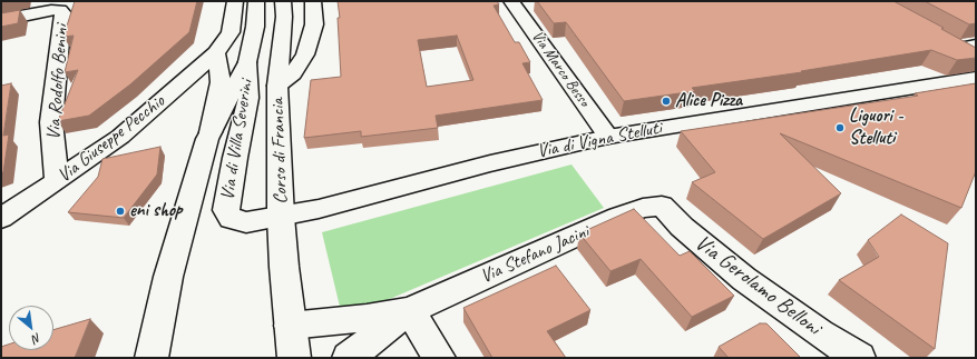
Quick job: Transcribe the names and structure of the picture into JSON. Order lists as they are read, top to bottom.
{
  "streets": {
    "main road": [
      "Via Marco Besso",
      "Via Rodolfo Benini",
      "Via Giuseppe Pecchio",
      "Via di Villa Severini",
      "Via di Vigna Stelluti",
      "Corso di Francia",
      "Via Stefano Jacini",
      "Via Gerolamo Belloni"
    ]
  },
  "crossings": [
    ["Via Marco Besso", "Via di Vigna Stelluti"],
    ["Via Rodolfo Benini", "Via Giuseppe Pecchio"],
    ["Via Giuseppe Pecchio", "Via di Villa Severini"],
    ["Via di Villa Severini", "Via di Vigna Stelluti"],
    ["Via di Villa Severini", "Corso di Francia"],
    ["Via di Vigna Stelluti", "Corso di Francia"],
    ["Corso di Francia", "Via Stefano Jacini"],
    ["Via Stefano Jacini", "Via Gerolamo Belloni"]
  ],
  "places": ["Alice Pizza", "Liguori - Stelluti", "eni shop"],
  "north": "bottom right"
}
